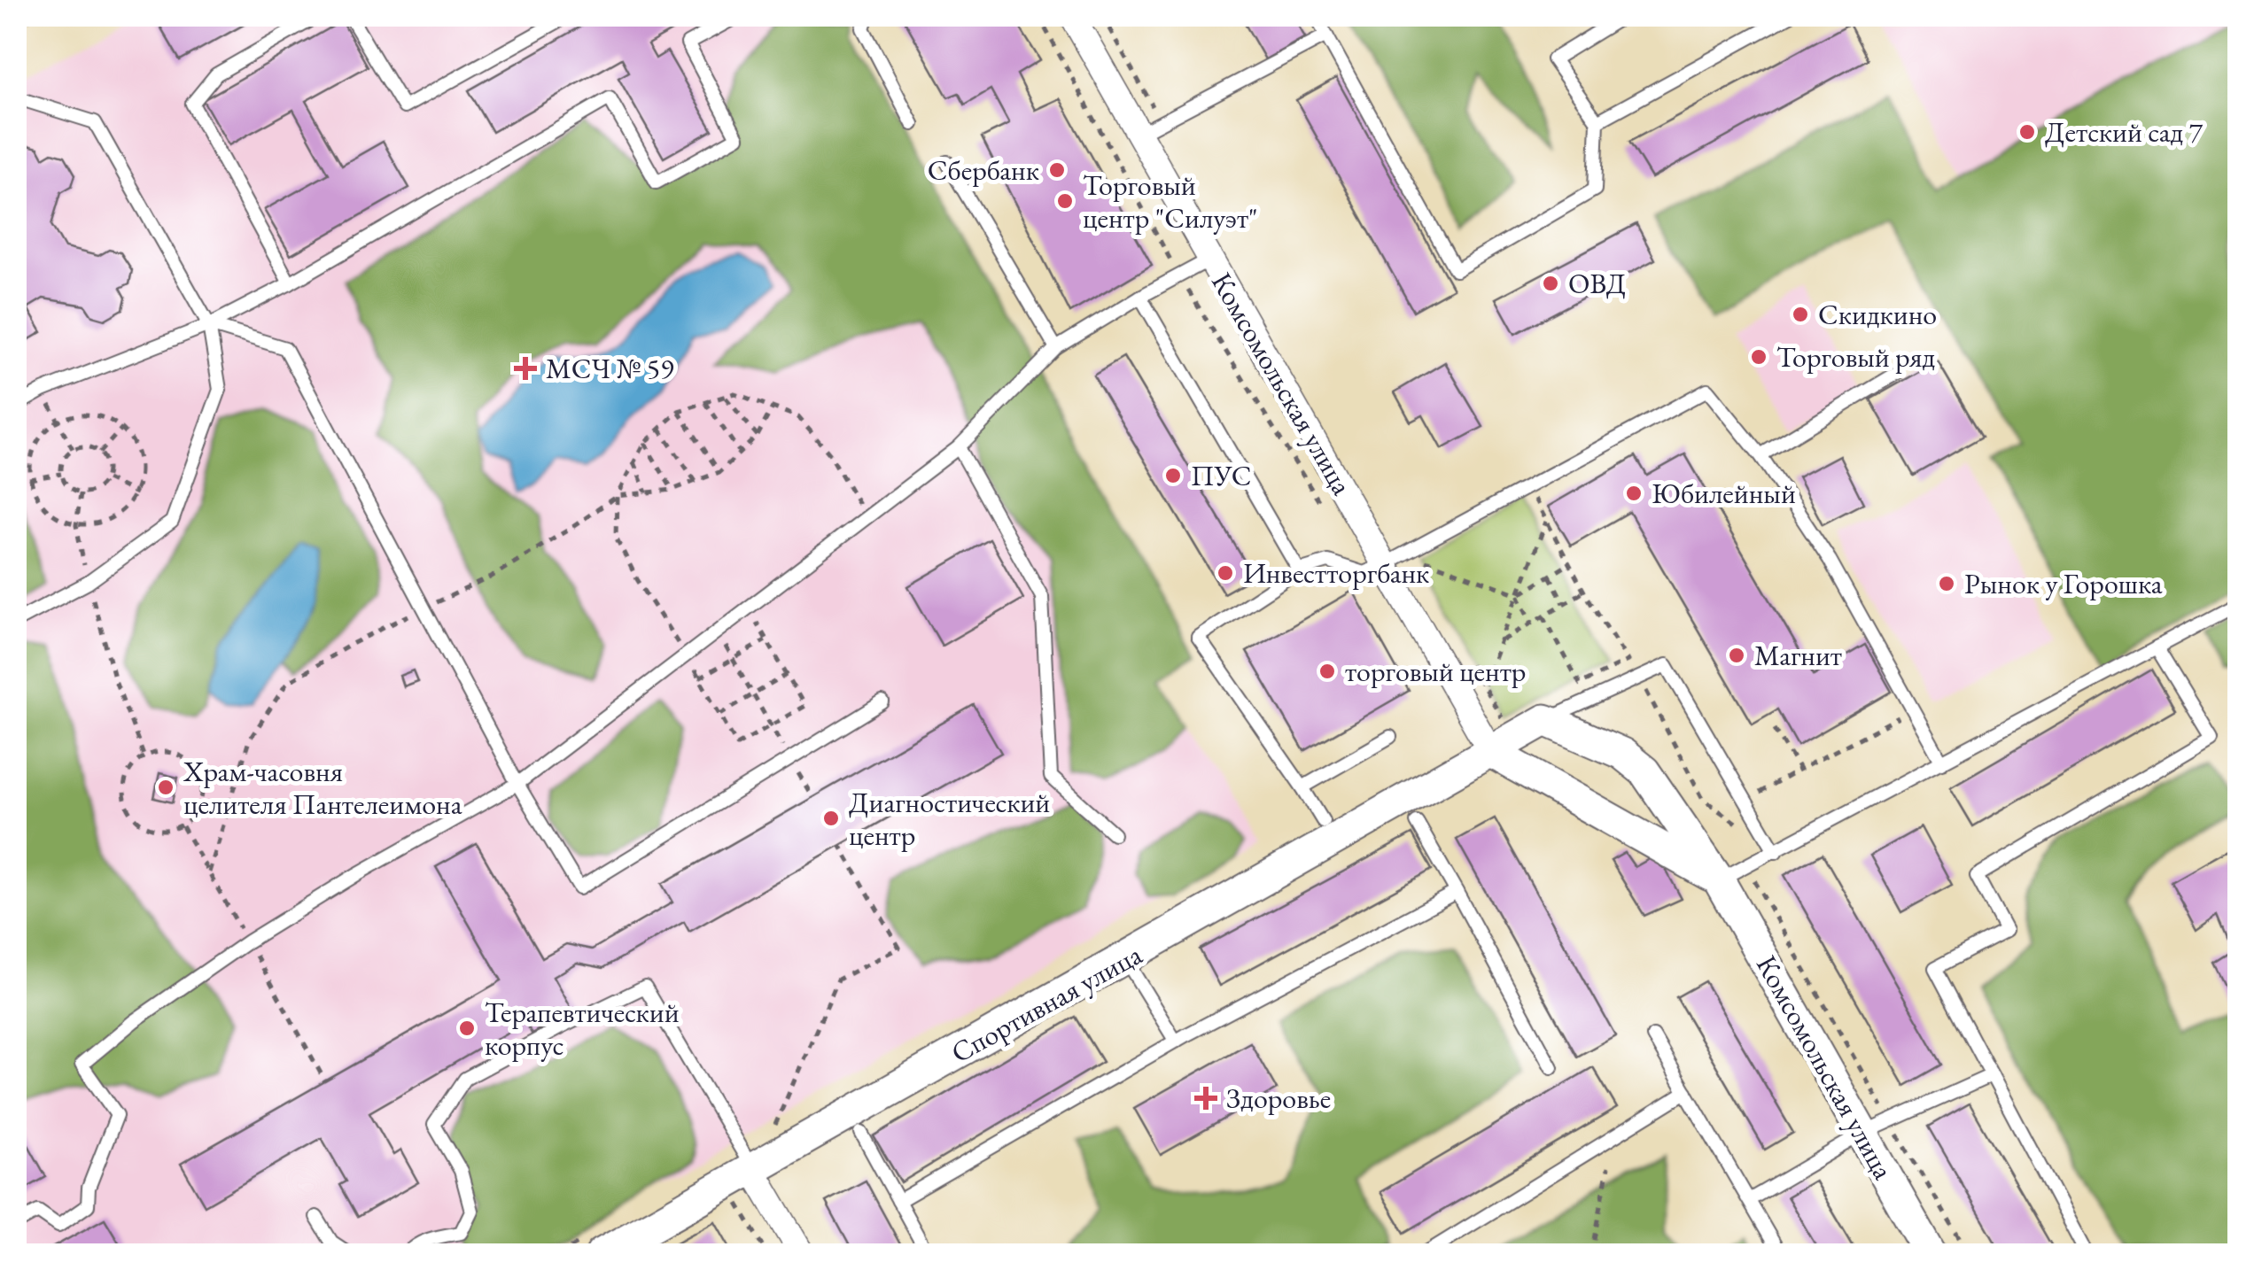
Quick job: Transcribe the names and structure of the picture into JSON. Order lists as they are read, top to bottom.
{
  "streets": {
    "street": ["Комсомольская улица", "Спортивная улица"]
  },
  "crossings": [
    ["Комсомольская улица", "Спортивная улица"]
  ],
  "places": {
    "other": [
      "Детский сад 7",
      "Сбербанк",
      "Торговый центр \"Силуэт\"",
      "ОВД",
      "Скидкино",
      "Торговый ряд",
      "ПУС",
      "Юбилейный",
      "Инвестторгбанк",
      "Рынок у Горошка",
      "Магнит",
      "торговый центр",
      "Храм-часовня целителя Пантелеимона",
      "Диагностический центр",
      "Терапевтический корпус"
    ],
    "health": ["МСЧ № 59", "Здоровье"]
  }
}
